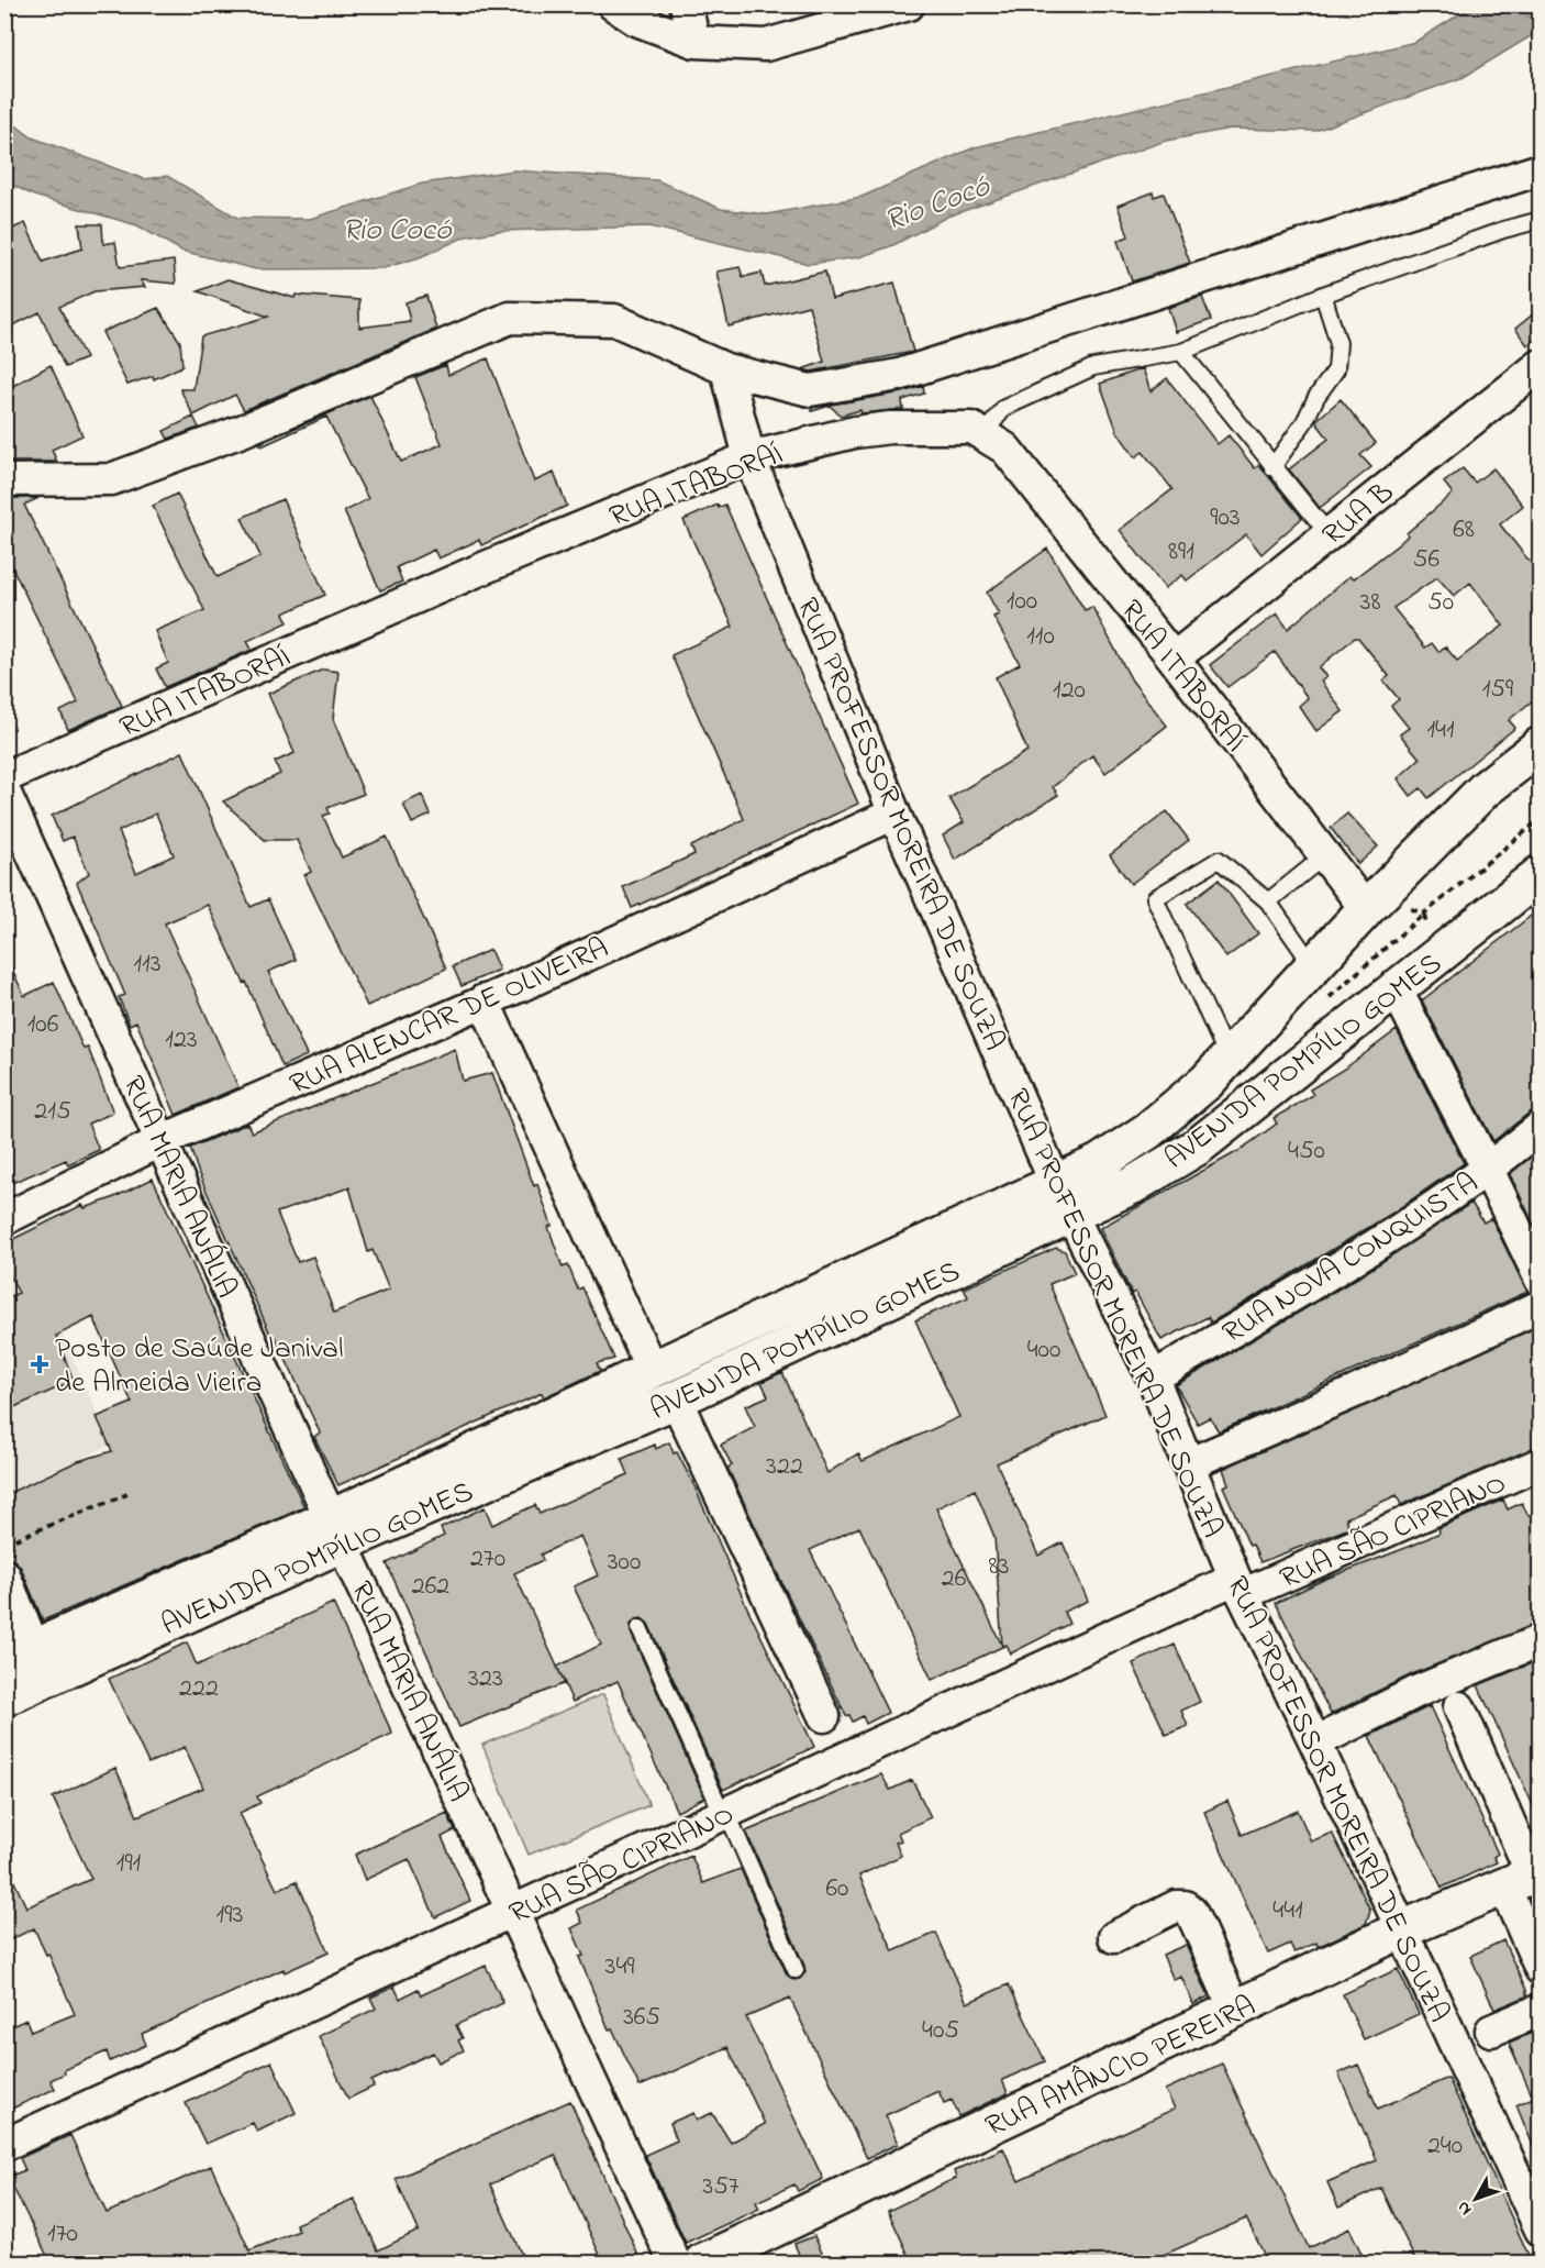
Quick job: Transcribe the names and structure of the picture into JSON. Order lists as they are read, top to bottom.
{
  "streets": {
    "main road": ["AVENIDA POMPÍLIO GOMES", "RUA AMÂNCIO PEREIRA"],
    "street": [
      "RUA ITABORAÍ",
      "RUA B",
      "RUA PROFESSOR MOREIRA DE SOUZA",
      "RUA ALENCAR DE OLIVEIRA",
      "RUA MARIA ANÁLIA",
      "RUA NOVA CONQUISTA",
      "RUA SÃO CIPRIANO"
    ]
  },
  "crossings": [
    ["RUA ITABORAÍ", "RUA B"],
    ["RUA ITABORAÍ", "RUA PROFESSOR MOREIRA DE SOUZA"],
    ["RUA ITABORAÍ", "AVENIDA POMPÍLIO GOMES"],
    ["RUA PROFESSOR MOREIRA DE SOUZA", "RUA ALENCAR DE OLIVEIRA"],
    ["RUA PROFESSOR MOREIRA DE SOUZA", "AVENIDA POMPÍLIO GOMES"],
    ["RUA PROFESSOR MOREIRA DE SOUZA", "RUA NOVA CONQUISTA"],
    ["RUA PROFESSOR MOREIRA DE SOUZA", "RUA SÃO CIPRIANO"],
    ["RUA PROFESSOR MOREIRA DE SOUZA", "RUA AMÂNCIO PEREIRA"],
    ["RUA ALENCAR DE OLIVEIRA", "RUA MARIA ANÁLIA"],
    ["AVENIDA POMPÍLIO GOMES", "RUA MARIA ANÁLIA"],
    ["RUA MARIA ANÁLIA", "RUA SÃO CIPRIANO"]
  ],
  "water": ["Rio Cocó"],
  "places": {
    "health": ["Posto de Saúde Janival de Almeida Vieira"]
  },
  "house_numbers": [
    "903",
    "68",
    "891",
    "56",
    "100",
    "38",
    "50",
    "110",
    "159",
    "120",
    "141",
    "113",
    "106",
    "123",
    "215",
    "450",
    "400",
    "322",
    "270",
    "300",
    "83",
    "26",
    "262",
    "323",
    "222",
    "191",
    "60",
    "441",
    "193",
    "349",
    "365",
    "405",
    "240",
    "357",
    "170"
  ],
  "north": "bottom left"
}
